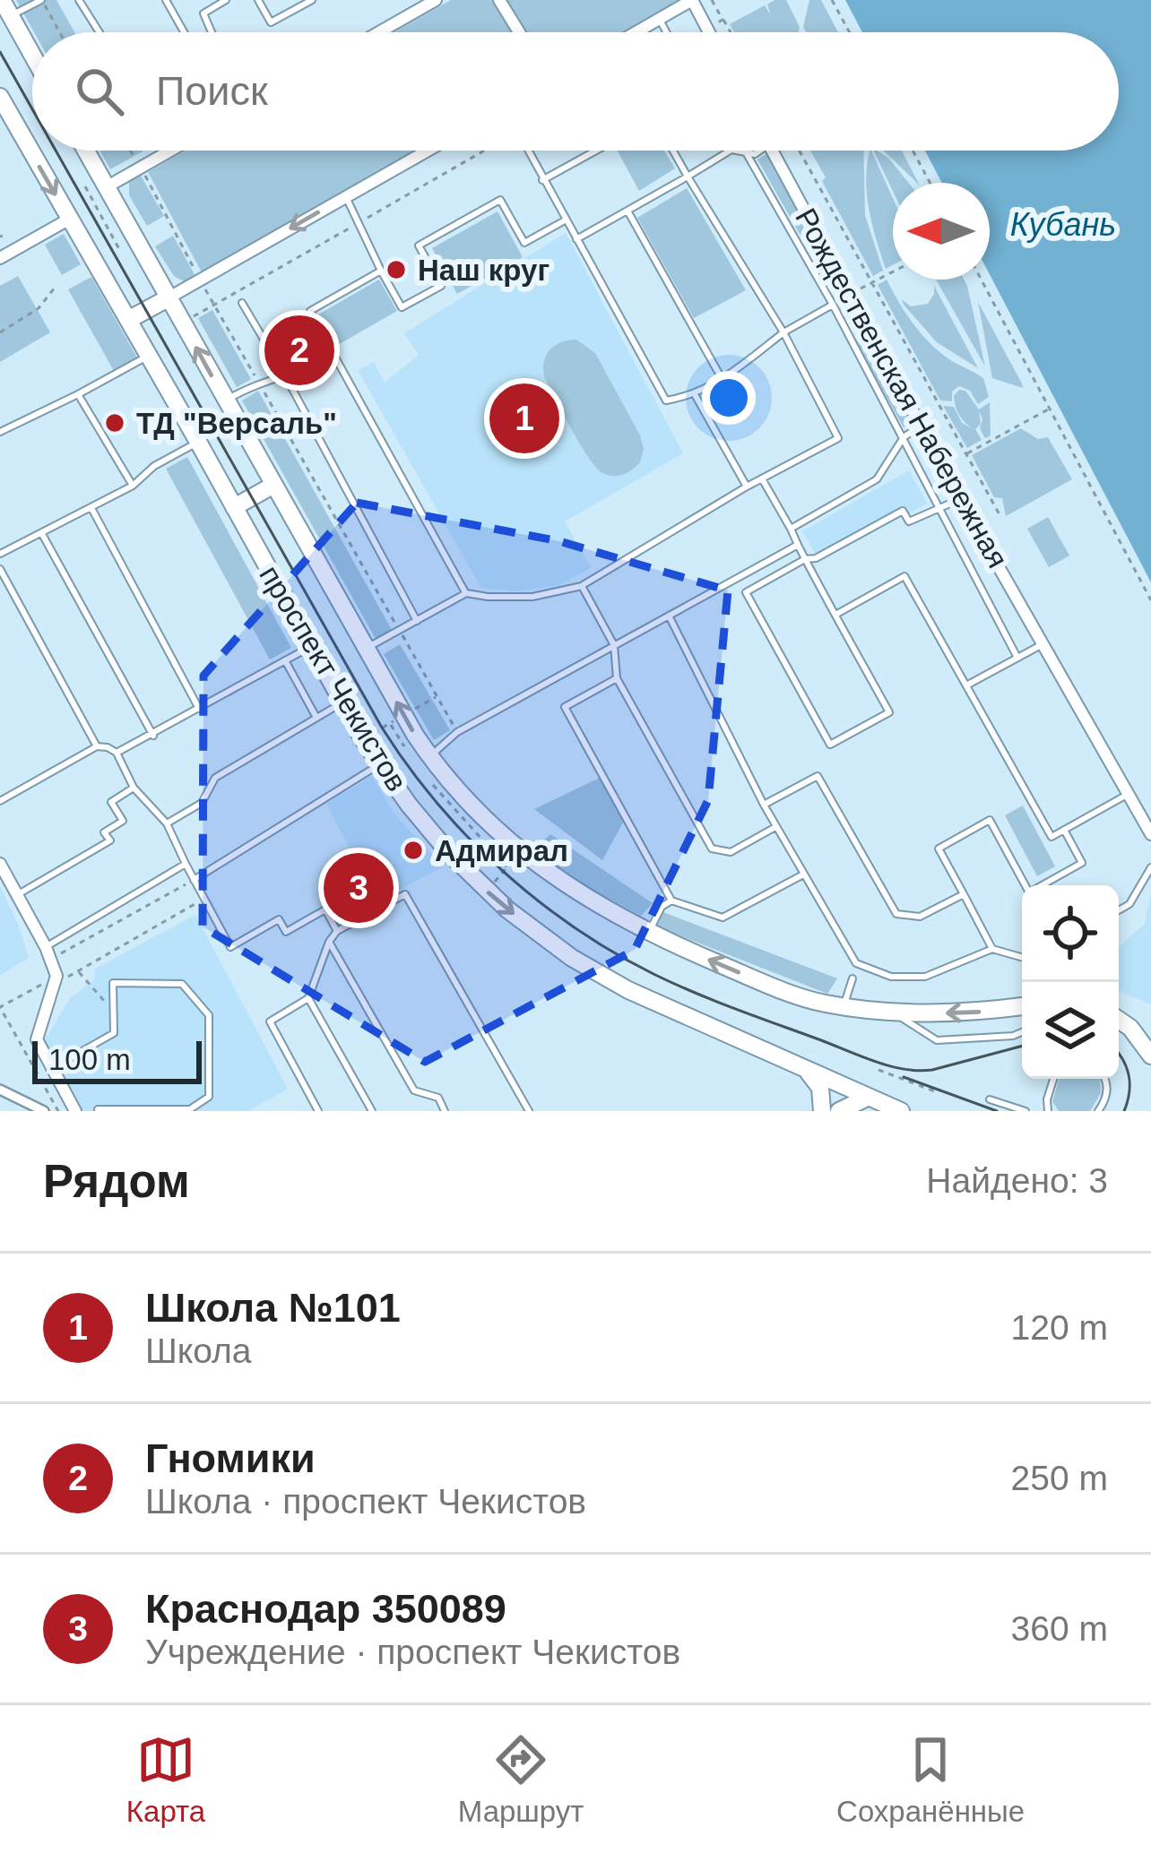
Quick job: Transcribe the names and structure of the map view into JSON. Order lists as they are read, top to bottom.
{
  "streets": {
    "main road": ["проспект Чекистов"],
    "street": ["Рождественская Набережная"]
  },
  "water": ["Кубань"],
  "places": ["Наш круг", "ТД \"Версаль\"", "Адмирал"],
  "scale_bar": "100 m",
  "north": "left",
  "page": {
    "search": "Поиск",
    "pins": ["2", "1", "3"],
    "scale": "100 m",
    "heading": ["Рядом", "Найдено: 3"],
    "list": [
      {
        "mark": "1",
        "name": "Школа №101",
        "note": "Школа",
        "value": "120 m"
      },
      {
        "mark": "2",
        "name": "Гномики",
        "note": "Школа · проспект Чекистов",
        "value": "250 m"
      },
      {
        "mark": "3",
        "name": "Краснодар 350089",
        "note": "Учреждение · проспект Чекистов",
        "value": "360 m"
      }
    ],
    "nav": ["Карта", "Маршрут", "Сохранённые"]
  }
}
